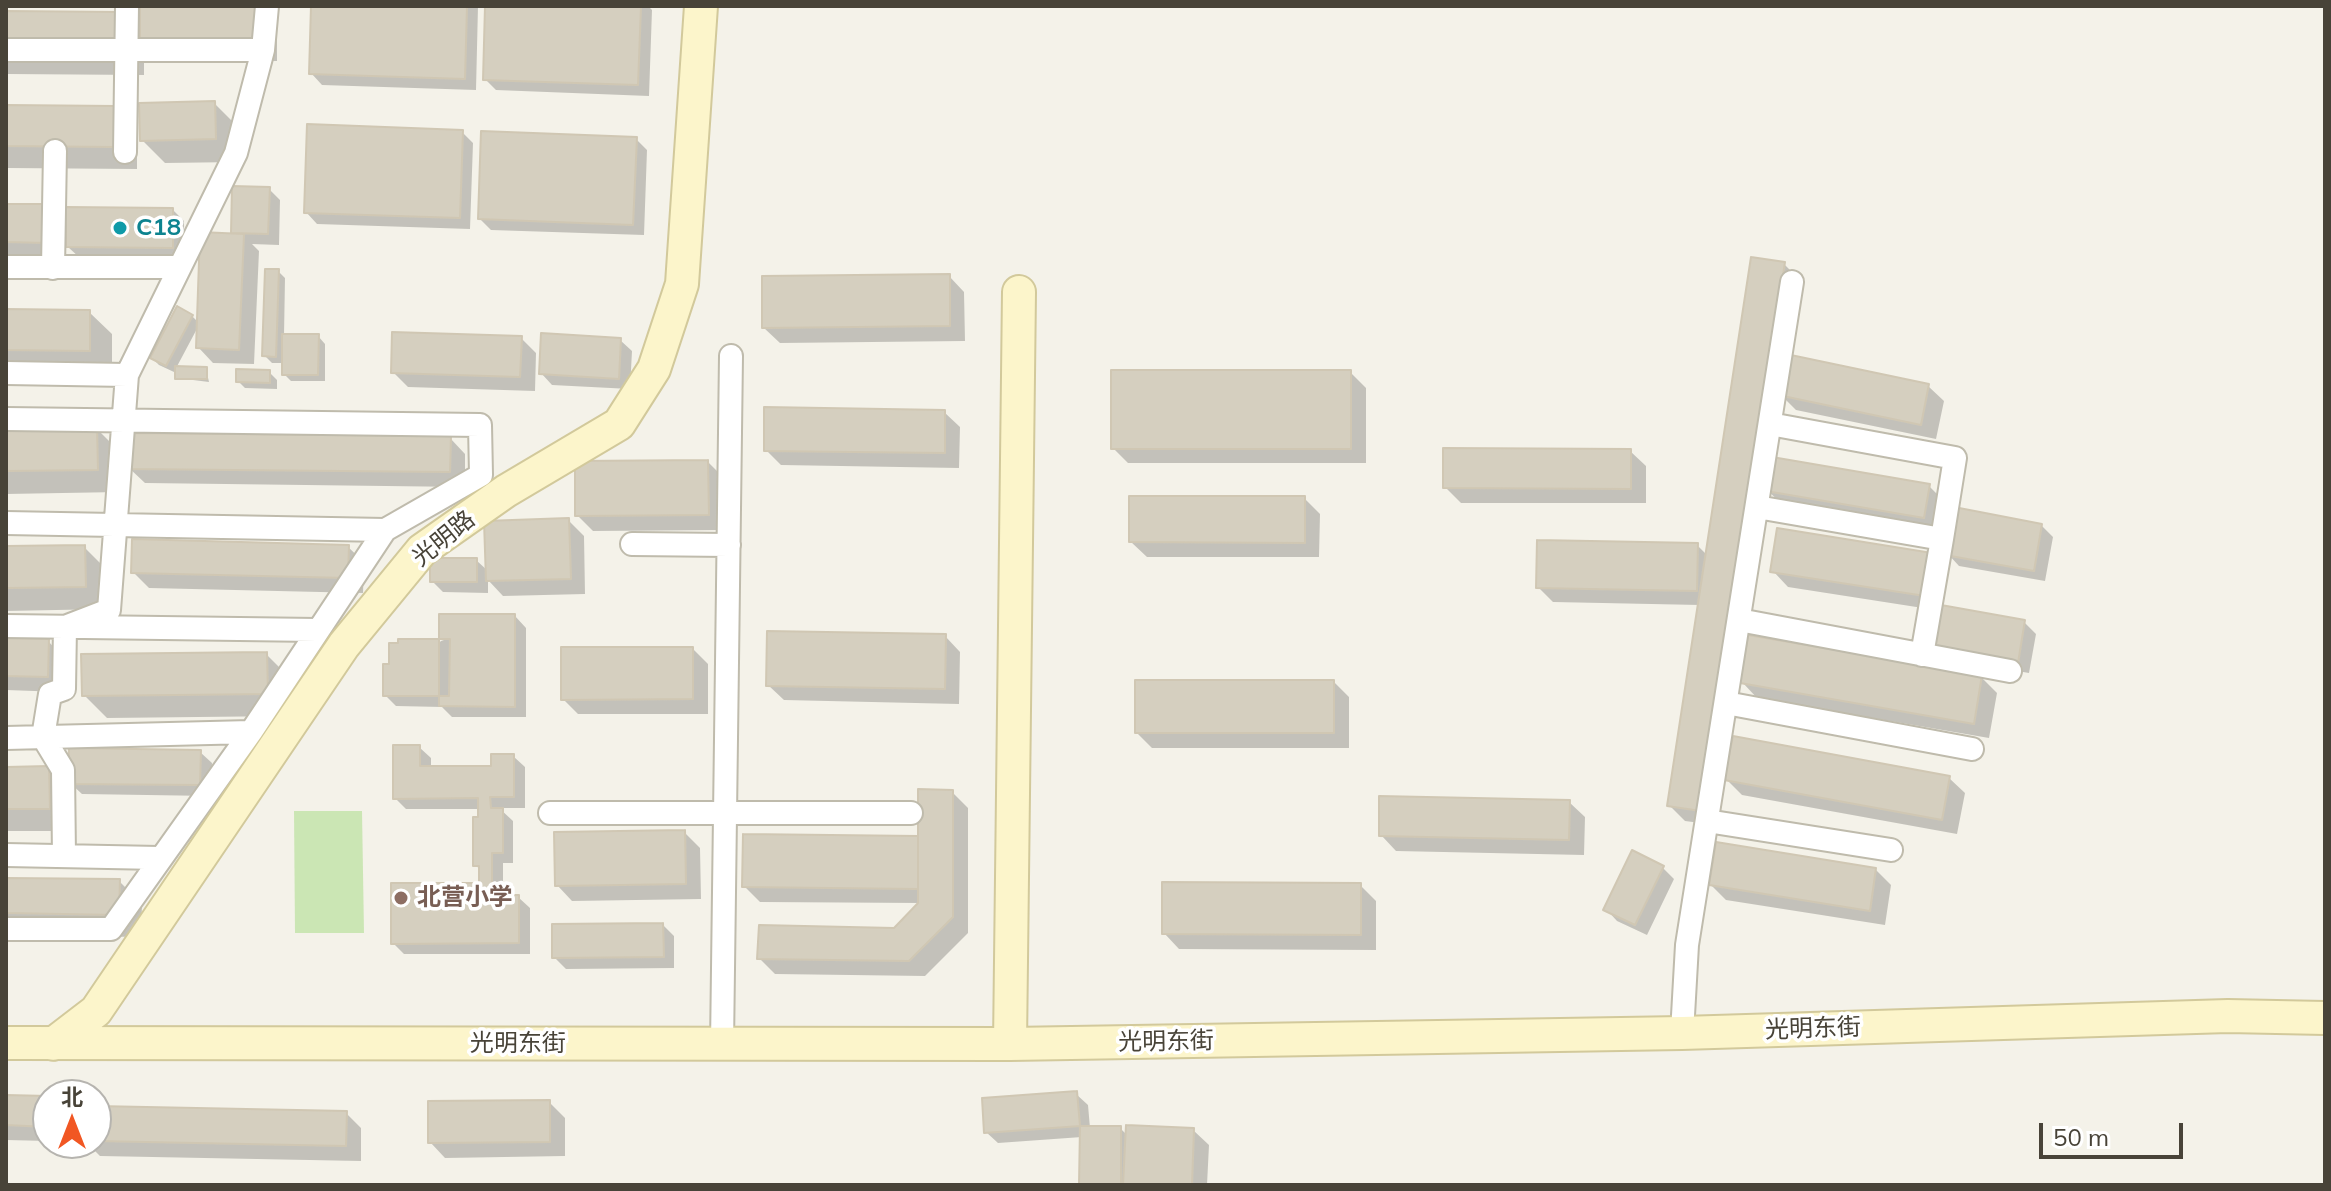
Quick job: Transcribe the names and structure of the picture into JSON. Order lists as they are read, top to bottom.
{
  "streets": {
    "main road": ["光明路", "光明东街"]
  },
  "crossings": [
    ["光明路", "光明东街"]
  ],
  "places": ["C18", "北营小学"],
  "scale_bar": "50 m",
  "north": "top"
}
